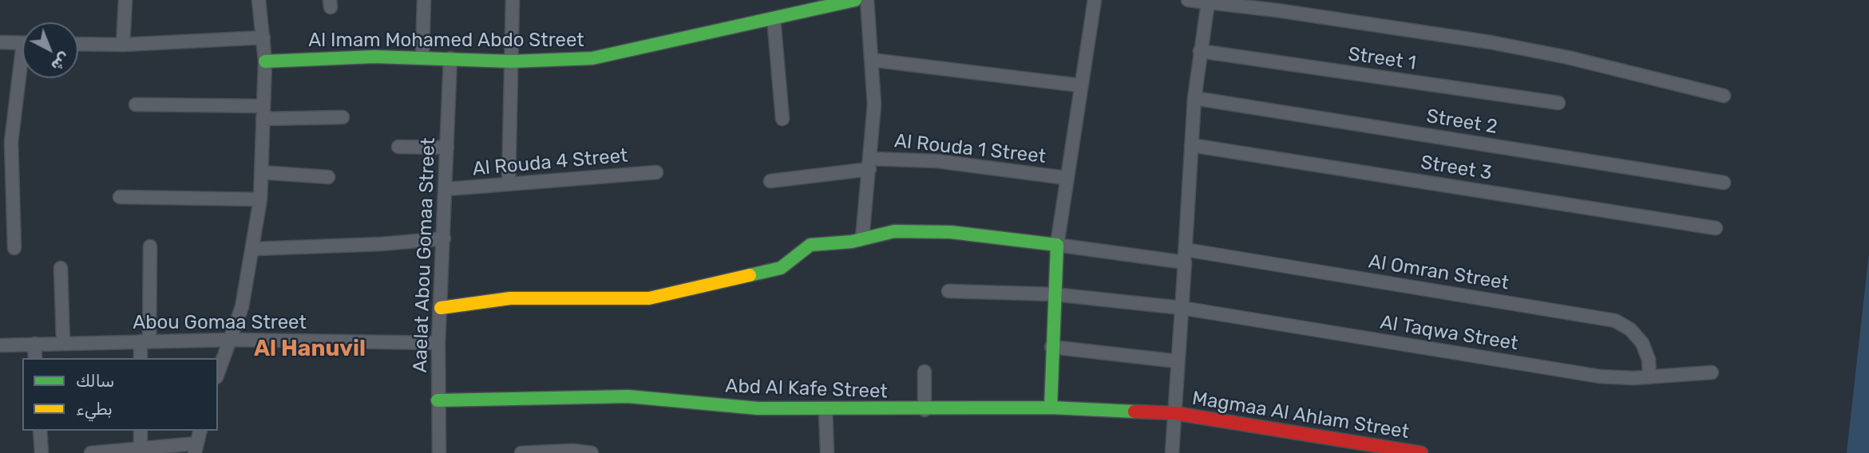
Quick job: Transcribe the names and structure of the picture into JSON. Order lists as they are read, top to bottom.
{
  "streets": {
    "street": [
      "Al Imam Mohamed Abdo Street",
      "Street 1",
      "Street 2",
      "Al Rouda 1 Street",
      "Al Rouda 4 Street",
      "Street 3",
      "Aaelat Abou Gomaa Street",
      "Al Omran Street",
      "Abou Gomaa Street",
      "Al Taqwa Street",
      "Abd Al Kafe Street",
      "Magmaa Al Ahlam Street"
    ]
  },
  "crossings": [
    ["Al Imam Mohamed Abdo Street", "Aaelat Abou Gomaa Street"],
    ["Al Rouda 4 Street", "Aaelat Abou Gomaa Street"],
    ["Aaelat Abou Gomaa Street", "Abou Gomaa Street"],
    ["Aaelat Abou Gomaa Street", "Abd Al Kafe Street"],
    ["Al Omran Street", "Al Taqwa Street"],
    ["Abd Al Kafe Street", "Magmaa Al Ahlam Street"]
  ],
  "districts": ["Al Hanuvil"],
  "legend": ["سالك", "بطيء"],
  "north": "bottom right"
}
